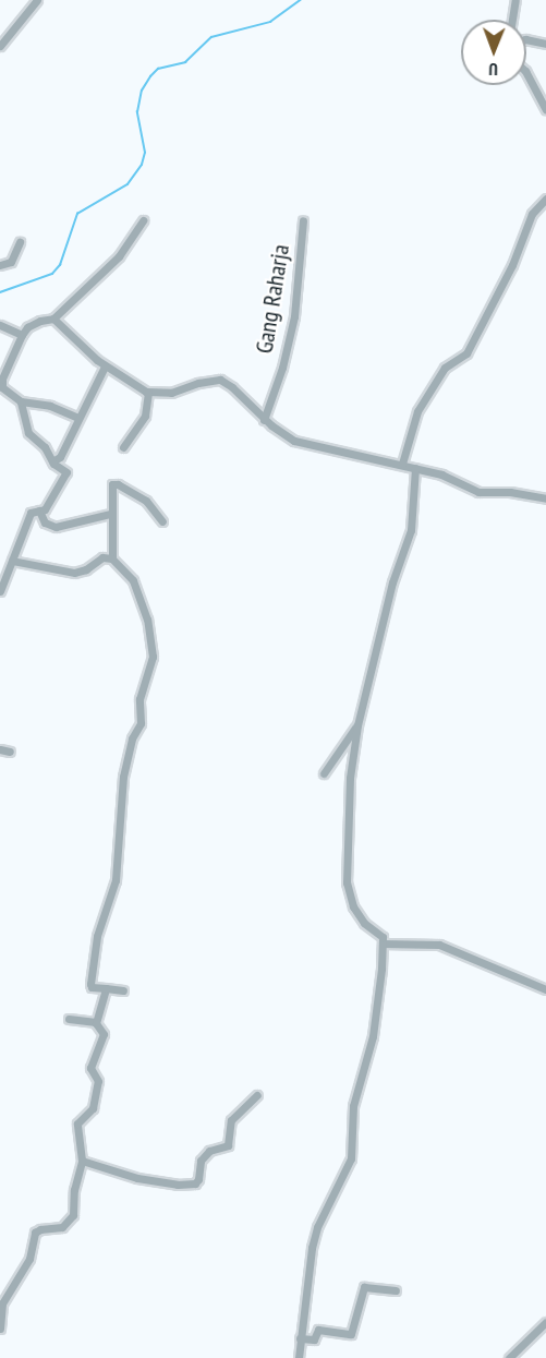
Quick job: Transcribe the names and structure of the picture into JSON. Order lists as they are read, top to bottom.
{
  "streets": {
    "street": ["Gang Raharja"]
  },
  "north": "bottom"
}
